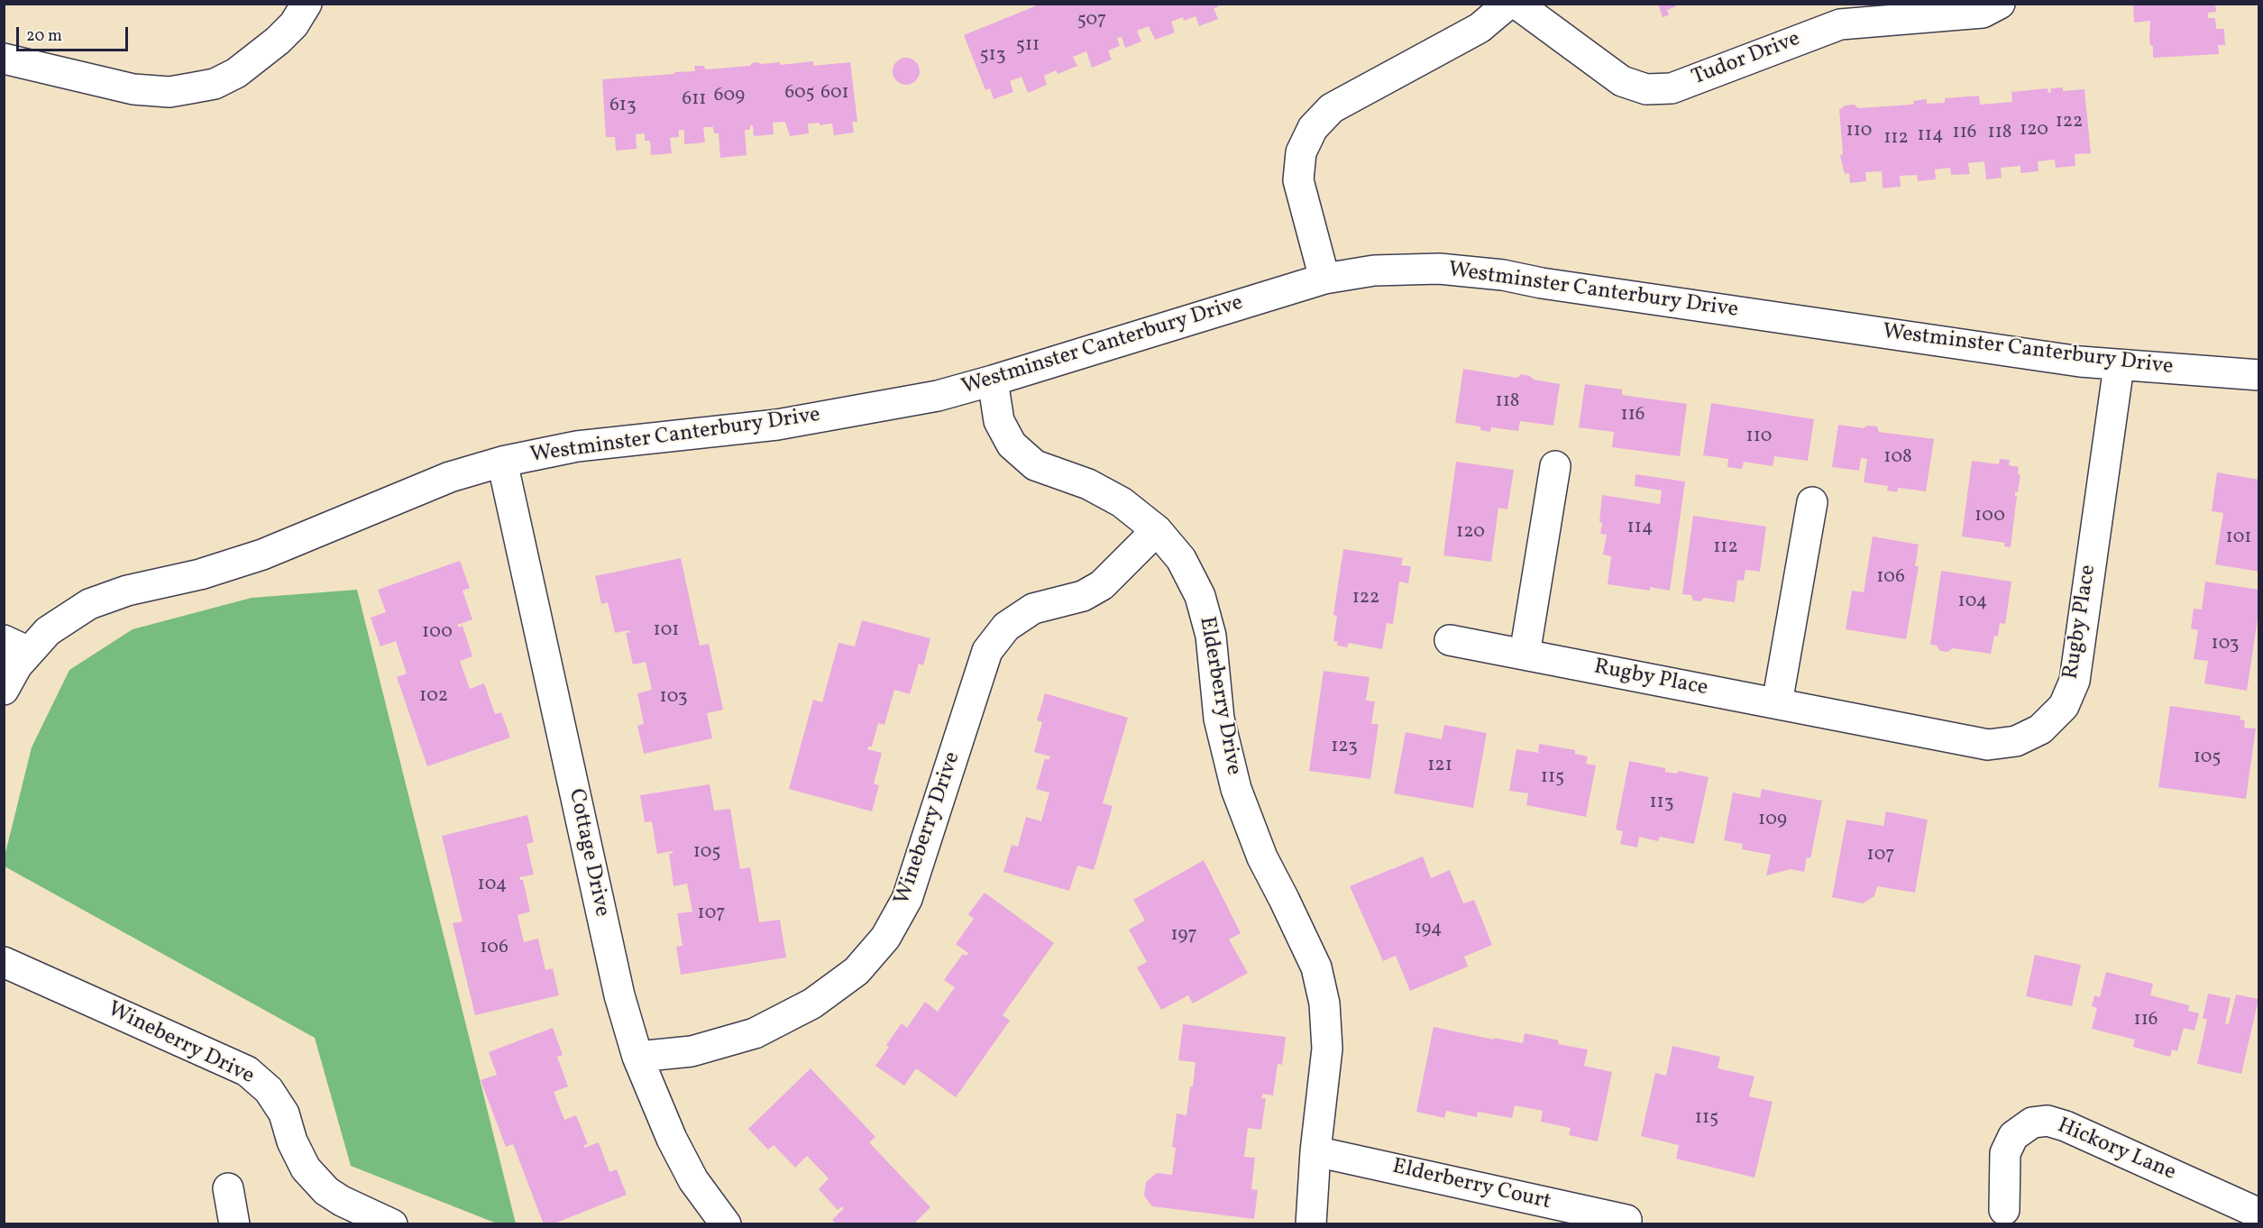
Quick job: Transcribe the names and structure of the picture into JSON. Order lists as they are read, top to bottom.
{
  "streets": {
    "street": [
      "Tudor Drive",
      "Westminster Canterbury Drive",
      "Rugby Place",
      "Elderberry Drive",
      "Wineberry Drive",
      "Cottage Drive",
      "Hickory Lane",
      "Elderberry Court"
    ]
  },
  "crossings": [
    ["Westminster Canterbury Drive", "Rugby Place"],
    ["Westminster Canterbury Drive", "Elderberry Drive"],
    ["Westminster Canterbury Drive", "Cottage Drive"],
    ["Elderberry Drive", "Wineberry Drive"],
    ["Elderberry Drive", "Elderberry Court"],
    ["Wineberry Drive", "Cottage Drive"]
  ],
  "house_numbers": [
    "507",
    "511",
    "513",
    "605",
    "601",
    "609",
    "611",
    "613",
    "122",
    "120",
    "110",
    "116",
    "118",
    "114",
    "112",
    "118",
    "116",
    "110",
    "108",
    "100",
    "114",
    "120",
    "101",
    "112",
    "106",
    "122",
    "104",
    "101",
    "100",
    "103",
    "102",
    "103",
    "123",
    "105",
    "121",
    "115",
    "113",
    "109",
    "105",
    "107",
    "104",
    "107",
    "194",
    "197",
    "106",
    "116",
    "115"
  ],
  "scale_bar": "20 m"
}
